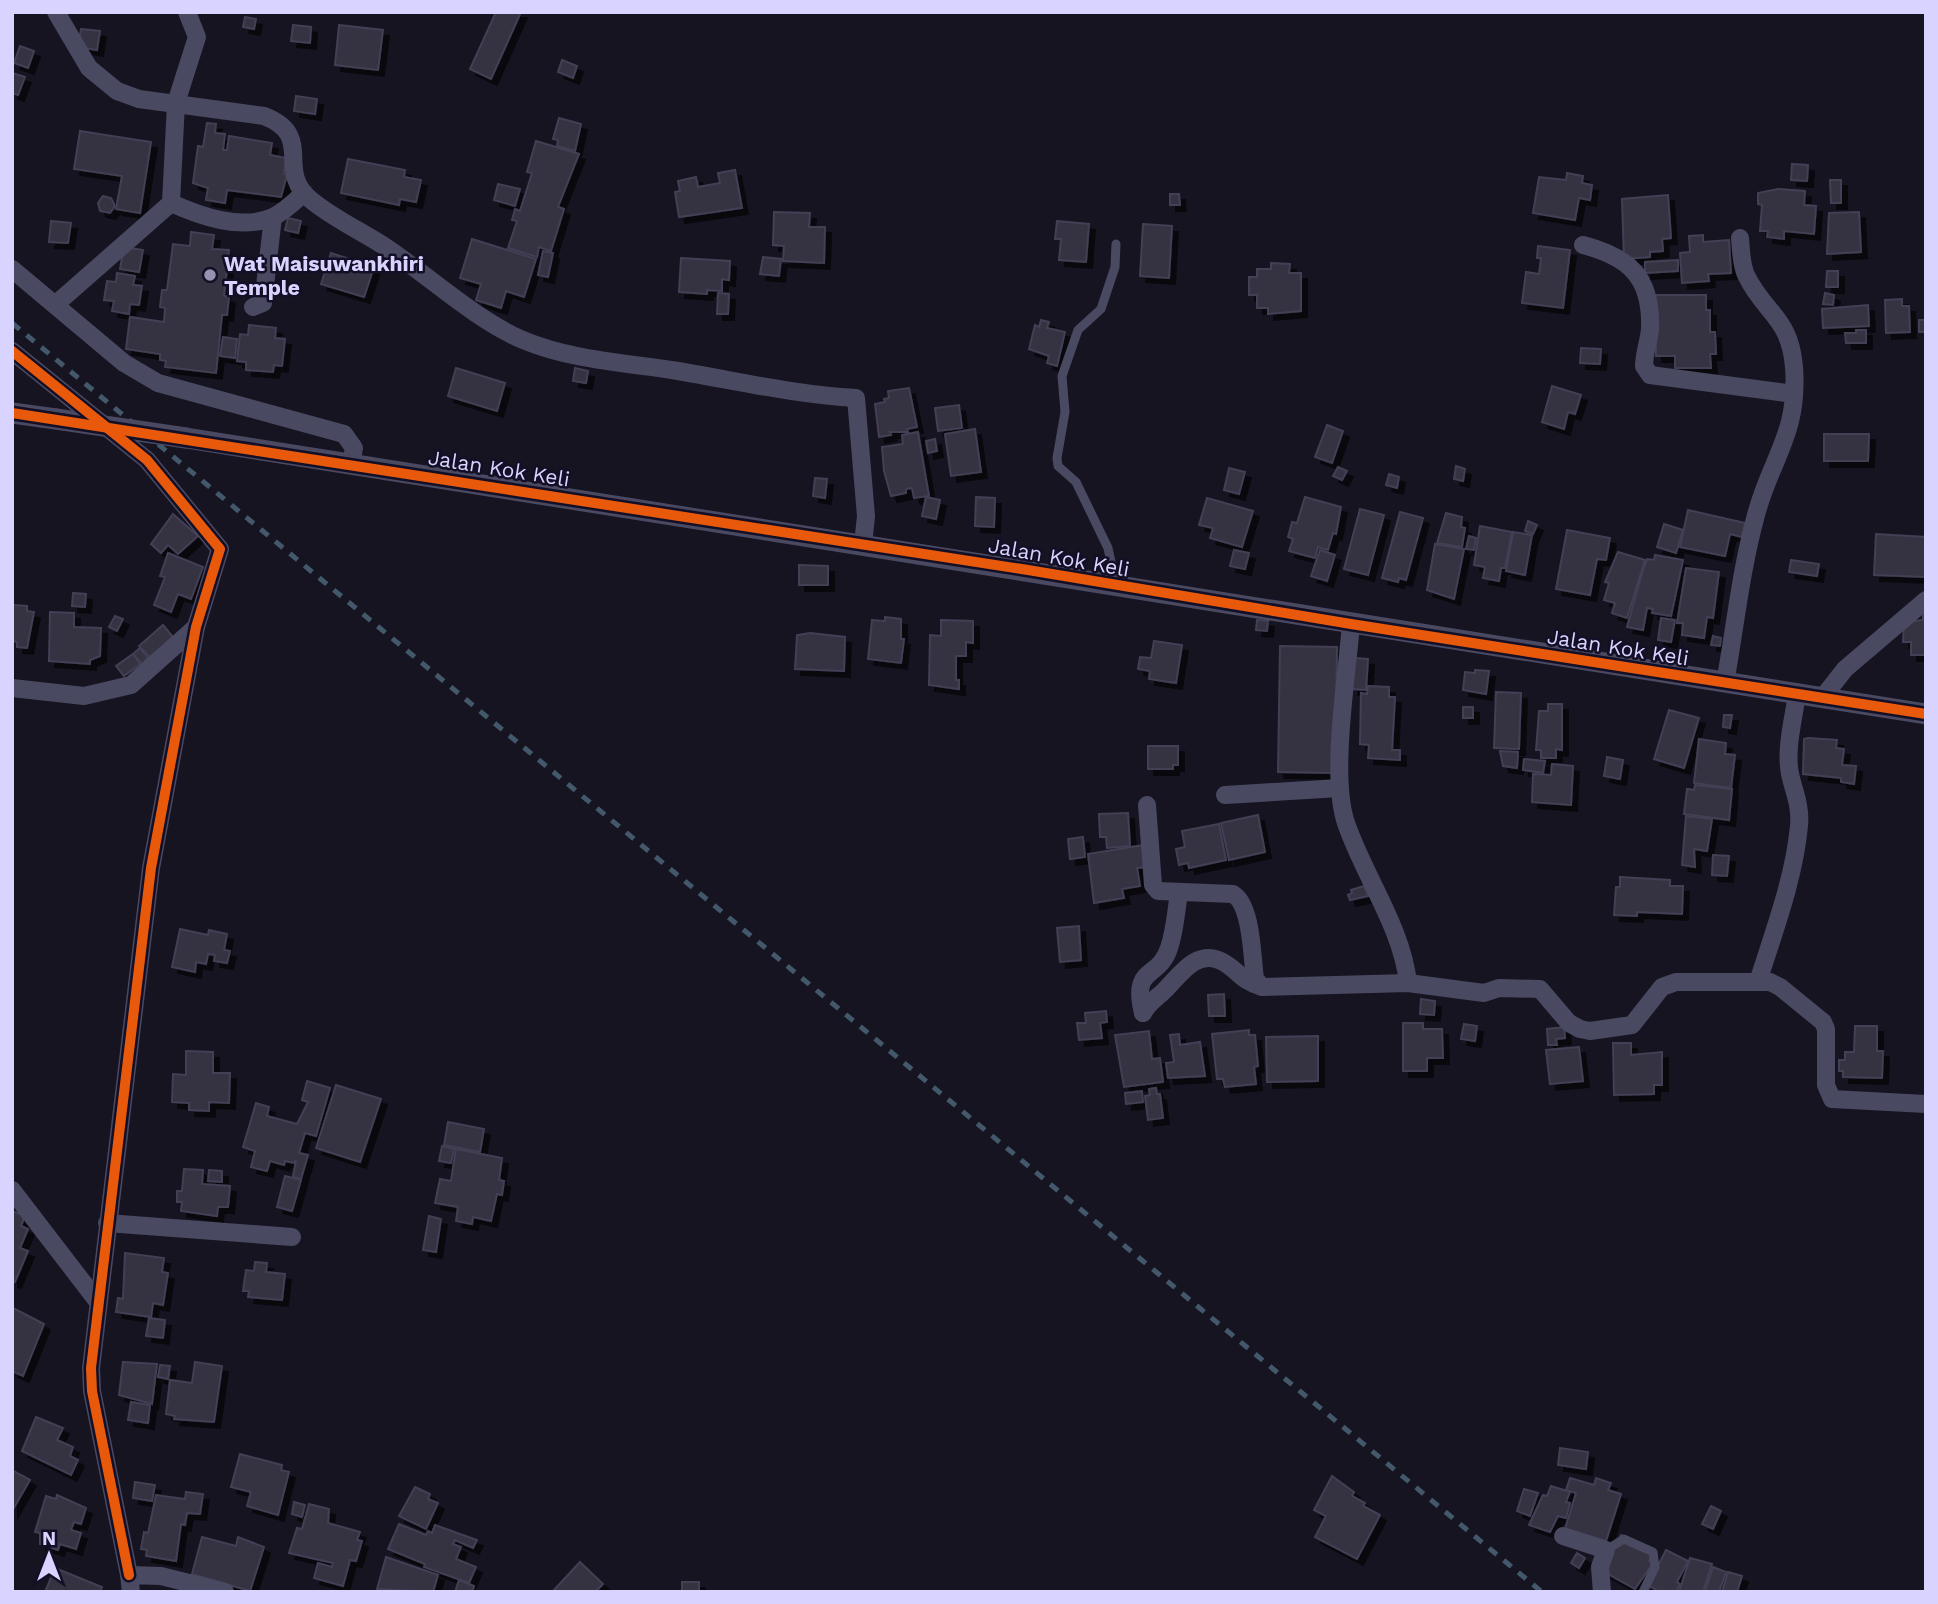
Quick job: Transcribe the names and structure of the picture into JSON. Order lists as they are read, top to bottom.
{
  "streets": {
    "street": ["Jalan Kok Keli"]
  },
  "places": ["Wat Maisuwankhiri Temple"],
  "north": "top"
}
